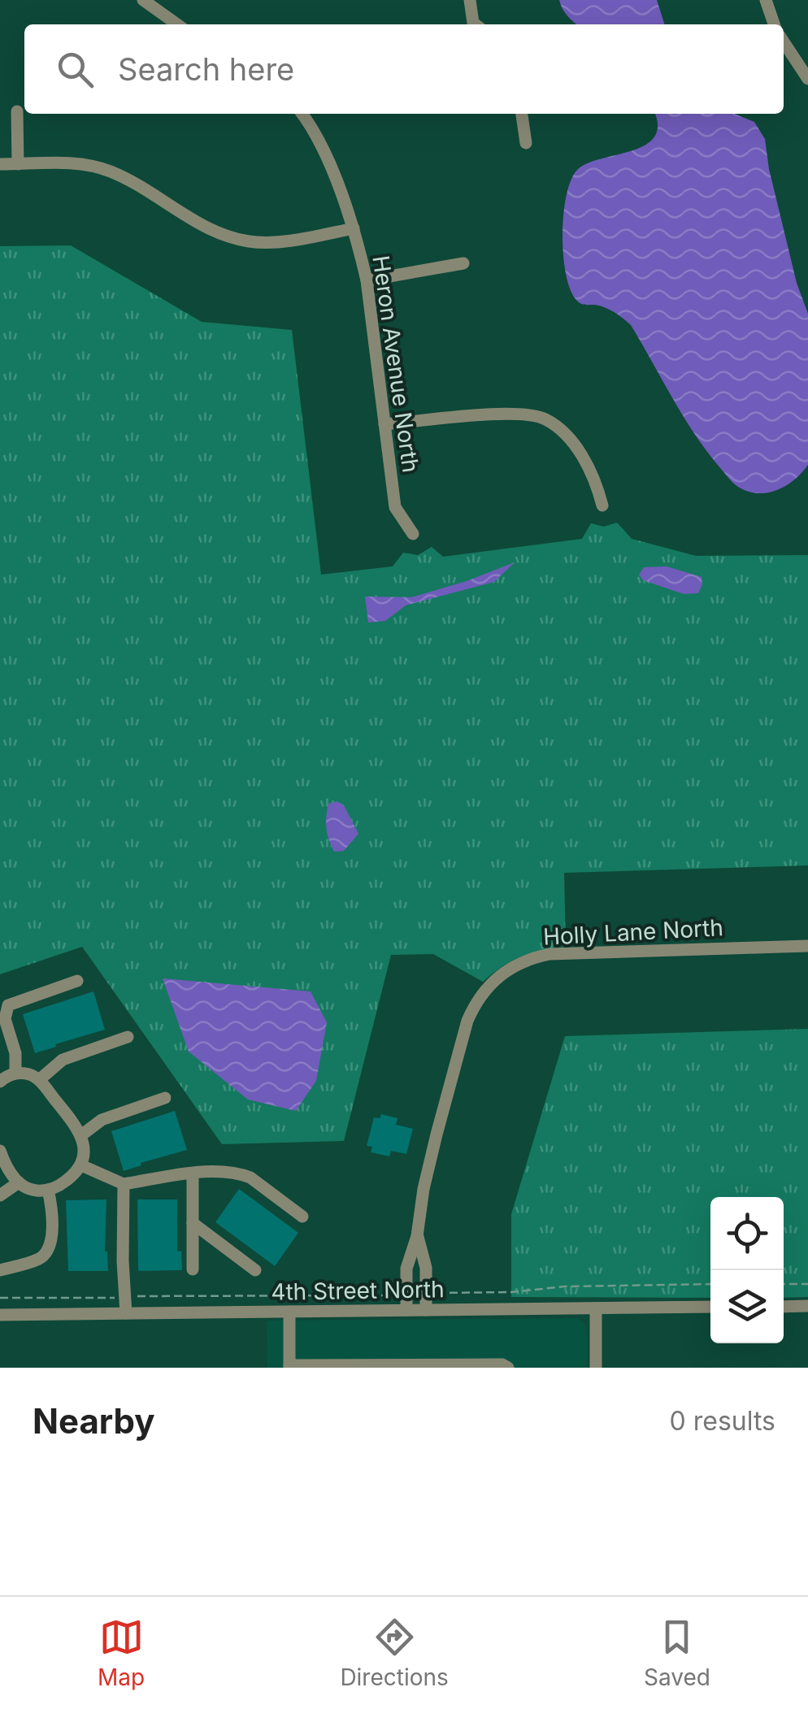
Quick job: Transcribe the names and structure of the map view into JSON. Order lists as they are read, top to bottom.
{
  "streets": {
    "street": ["Heron Avenue North", "Holly Lane North", "4th Street North"]
  },
  "crossings": [
    ["Holly Lane North", "4th Street North"]
  ],
  "page": {
    "search": "Search here",
    "heading": ["Nearby", "0 results"],
    "nav": ["Map", "Directions", "Saved"]
  }
}
